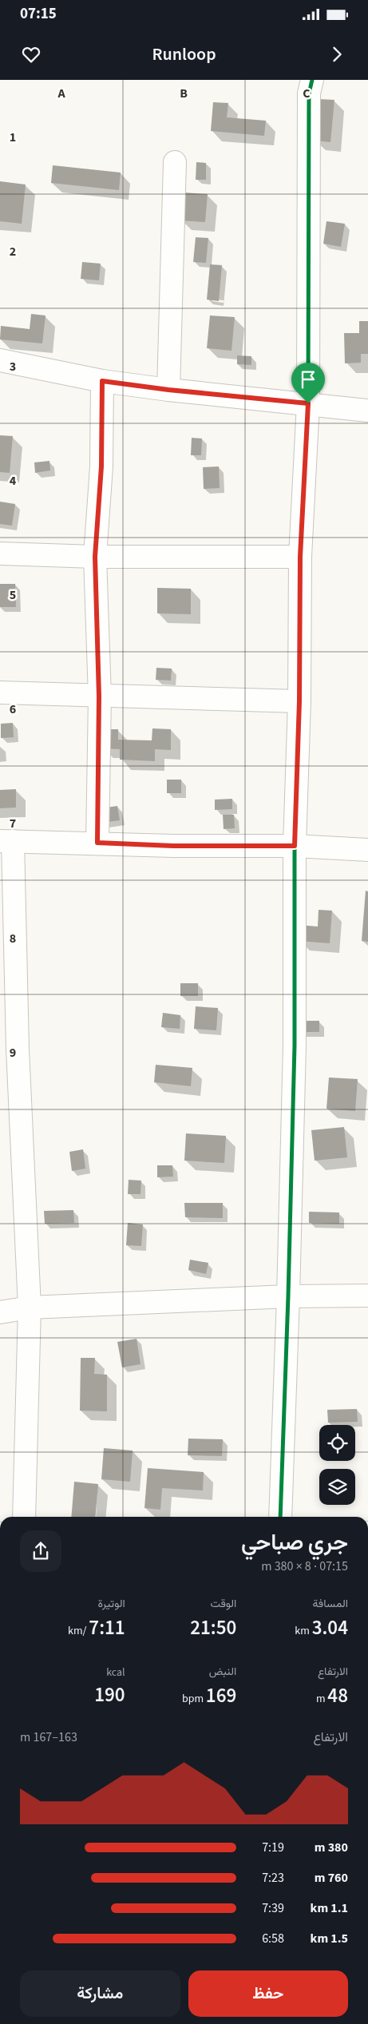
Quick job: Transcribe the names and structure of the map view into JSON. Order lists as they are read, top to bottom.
{
  "page": {
    "status": "07:15",
    "header": "Runloop",
    "heading": ["جري صباحي", "07:15 · 8 × 380 m"],
    "stats": [
      ["المسافة", "3.04 km"],
      ["الوقت", "21:50"],
      ["الوتيرة", "7:11 /km"],
      ["الارتفاع", "48 m"],
      ["النبض", "169 bpm"],
      ["kcal", "190"]
    ],
    "chart": ["الارتفاع", "163–167 m"],
    "list": [
      {
        "name": "380 m",
        "note": "7:19"
      },
      {
        "name": "760 m",
        "note": "7:23"
      },
      {
        "name": "1.1 km",
        "note": "7:39"
      },
      {
        "name": "1.5 km",
        "note": "6:58"
      }
    ],
    "buttons": ["حفظ", "مشاركة"]
  },
  "grid": {
    "columns": ["A", "B", "C"],
    "rows": [
      "1",
      "2",
      "3",
      "4",
      "5",
      "6",
      "7",
      "8",
      "9"
    ]
  }
}
